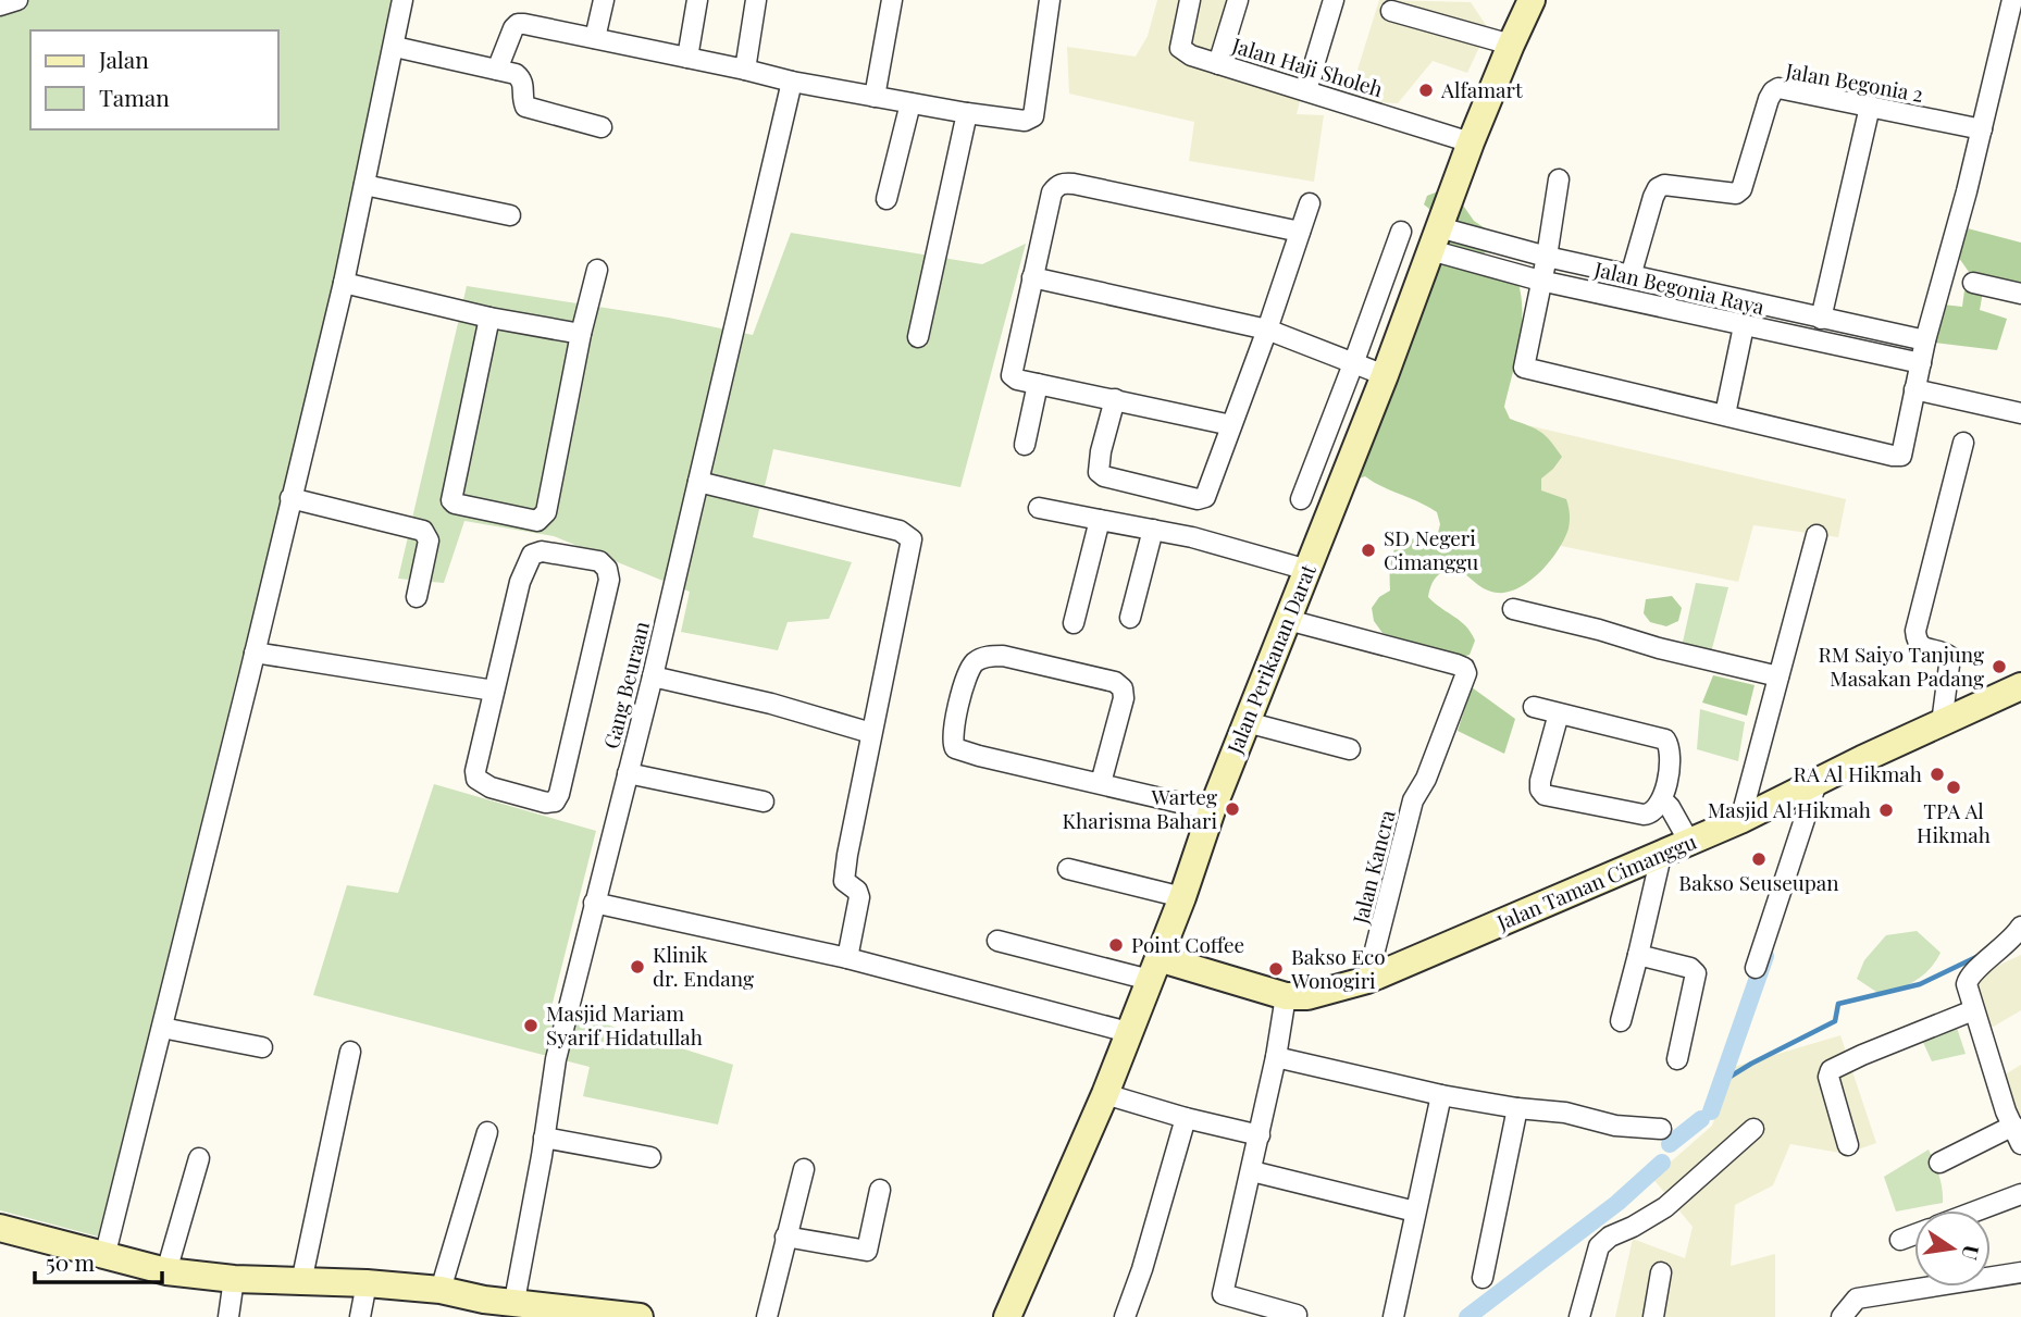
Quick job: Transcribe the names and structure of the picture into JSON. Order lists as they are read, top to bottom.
{
  "streets": {
    "street": [
      "Jalan Haji Sholeh",
      "Jalan Begonia 2",
      "Jalan Begonia Raya",
      "Jalan Perikanan Darat",
      "Gang Beuraan",
      "Jalan Kancra",
      "Jalan Taman Cimanggu"
    ]
  },
  "crossings": [
    ["Jalan Haji Sholeh", "Jalan Perikanan Darat"],
    ["Jalan Begonia 2", "Jalan Begonia Raya"],
    ["Jalan Begonia Raya", "Jalan Perikanan Darat"],
    ["Jalan Perikanan Darat", "Jalan Kancra"],
    ["Jalan Perikanan Darat", "Jalan Taman Cimanggu"],
    ["Jalan Kancra", "Jalan Taman Cimanggu"]
  ],
  "places": [
    "Alfamart",
    "SD Negeri Cimanggu",
    "RM Saiyo Tanjung Masakan Padang",
    "RA Al Hikmah",
    "TPA Al Hikmah",
    "Warteg Kharisma Bahari",
    "Masjid Al Hikmah",
    "Bakso Seuseupan",
    "Point Coffee",
    "Klinik dr. Endang",
    "Bakso Eco Wonogiri",
    "Masjid Mariam Syarif Hidatullah"
  ],
  "legend": ["Jalan", "Taman"],
  "scale_bar": "50 m",
  "north": "right"
}
